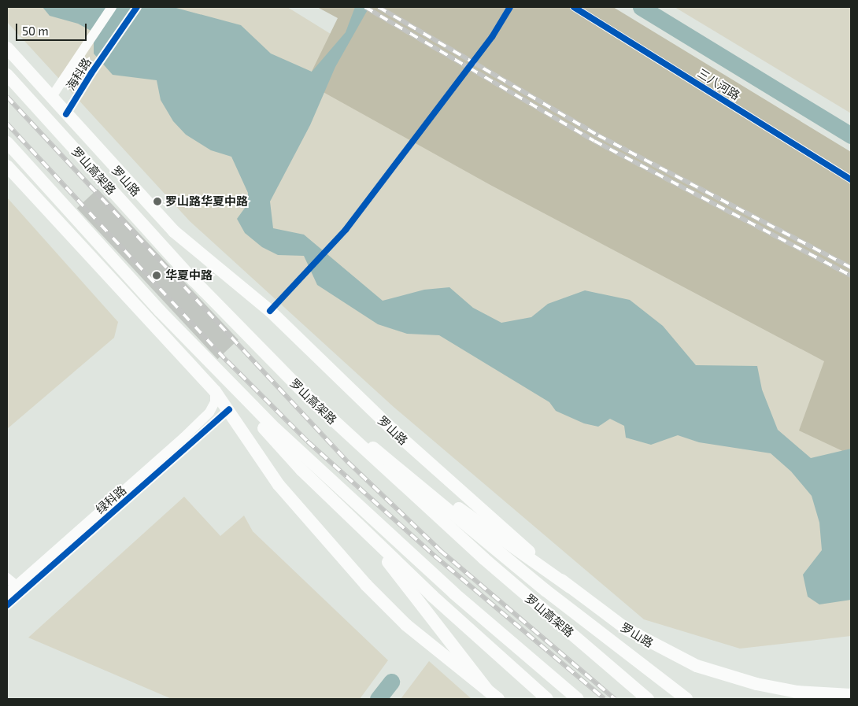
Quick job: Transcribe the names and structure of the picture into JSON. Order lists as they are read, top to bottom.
{
  "streets": {
    "main road": ["罗山高架路", "罗山路"],
    "street": ["海科路", "三八河路", "绿科路"]
  },
  "crossings": [
    ["海科路", "罗山路"]
  ],
  "places": ["罗山路华夏中路", "华夏中路"],
  "scale_bar": "50 m"
}
